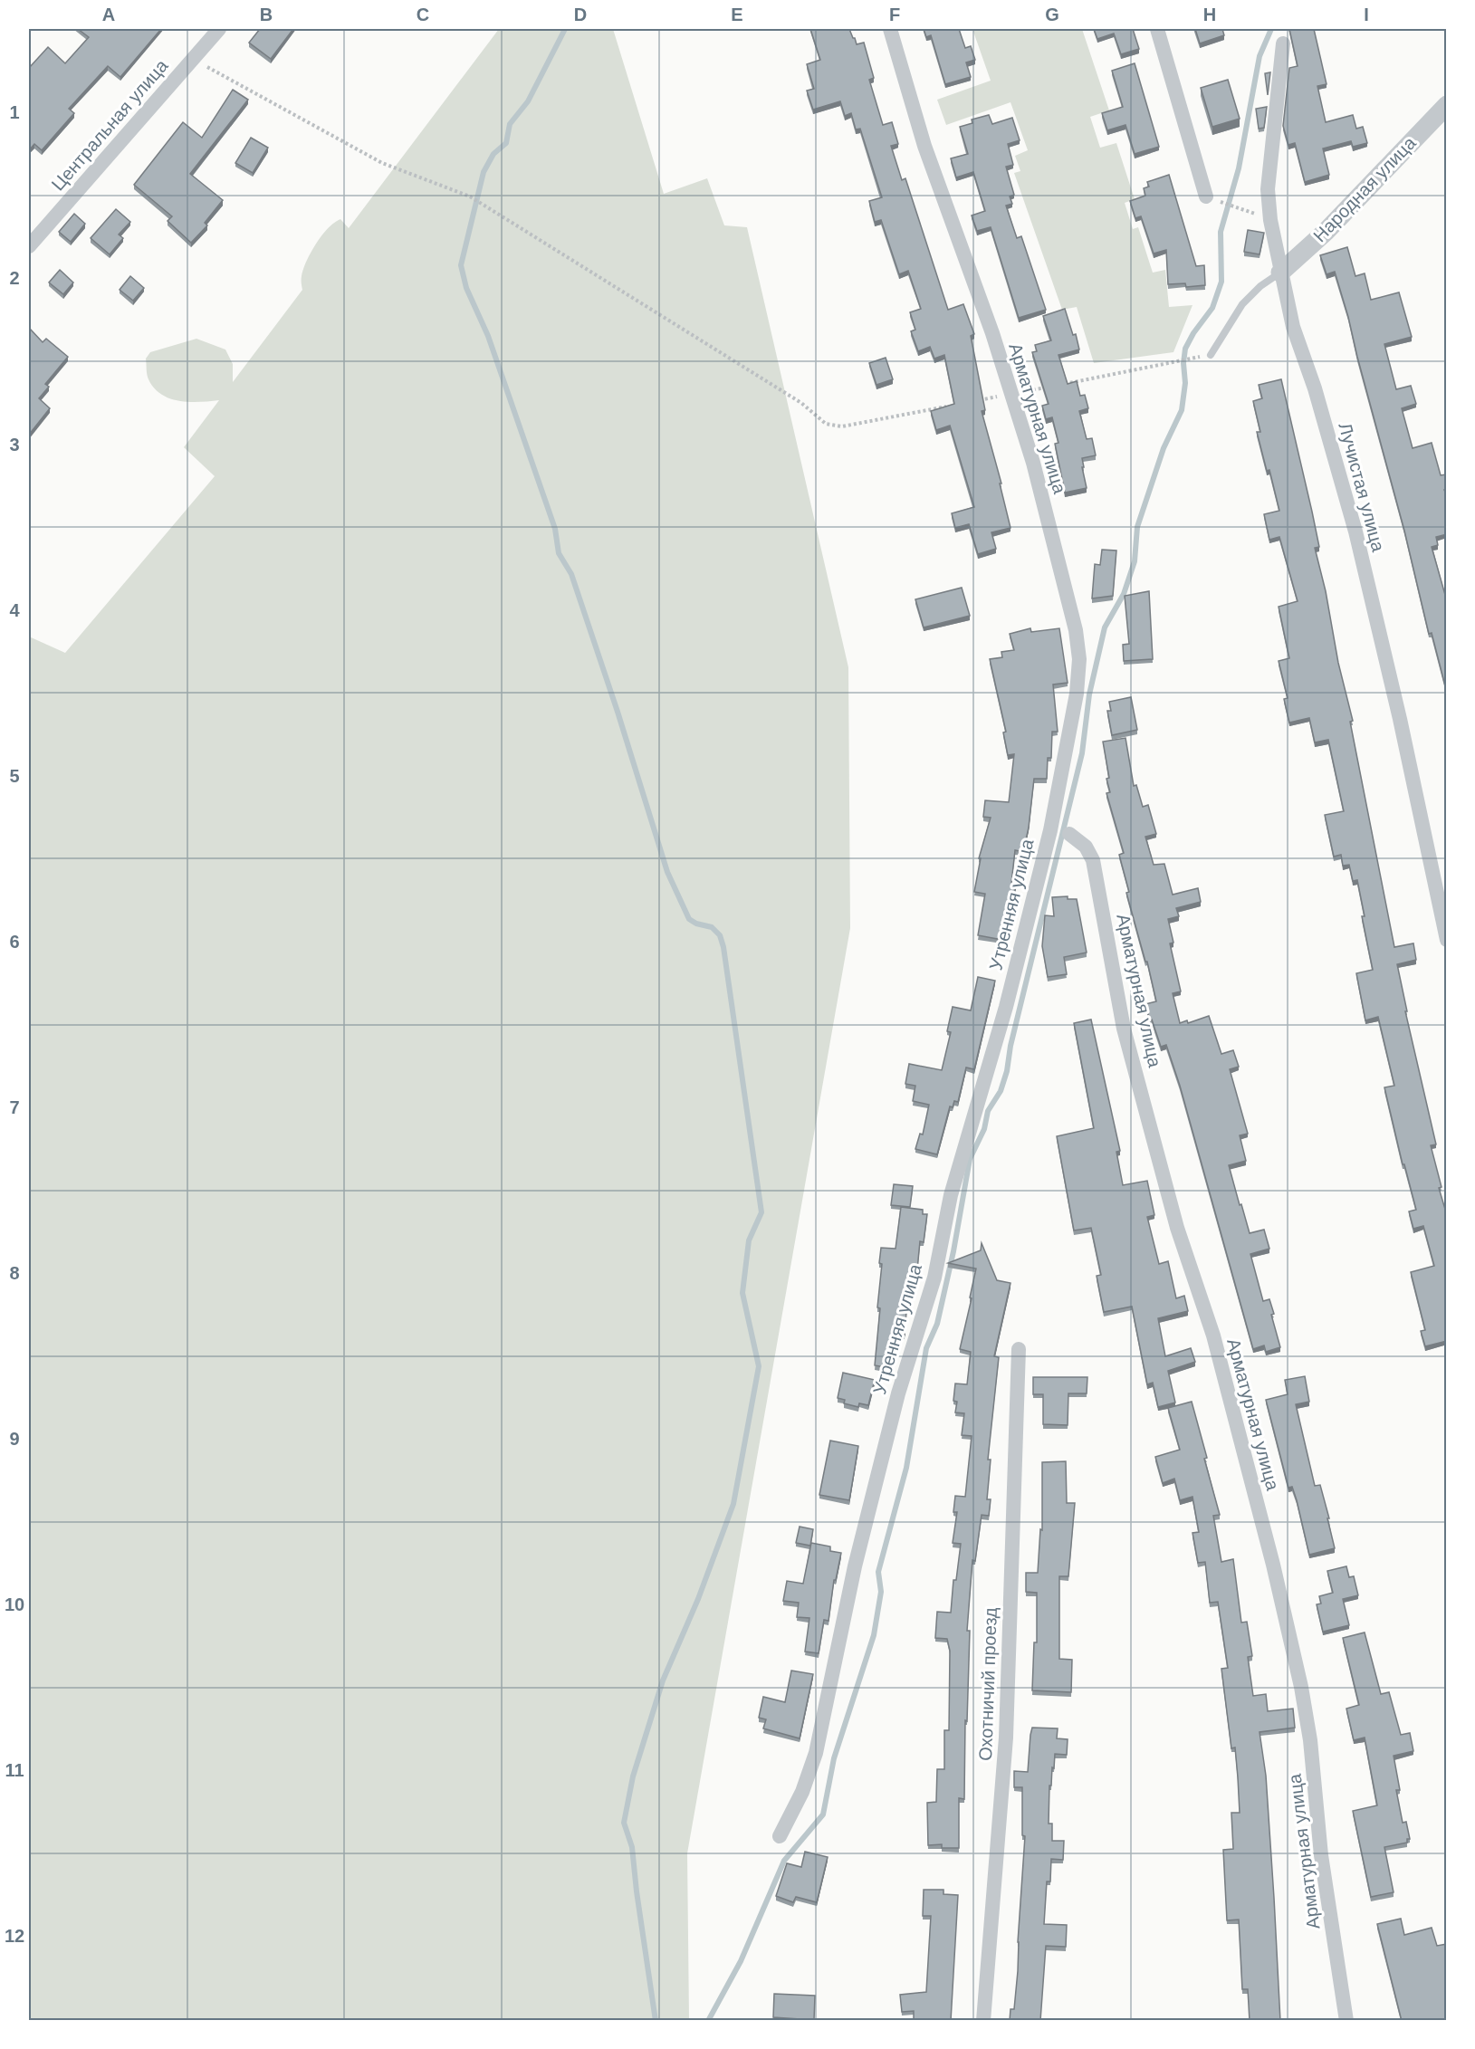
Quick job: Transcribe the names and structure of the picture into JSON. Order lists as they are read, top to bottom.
{
  "streets": {
    "street": [
      "Центральная улица",
      "Народная улица",
      "Арматурная улица",
      "Лучистая улица",
      "Утренняя улица",
      "Охотничий проезд"
    ]
  },
  "crossings": [
    ["Народная улица", "Лучистая улица"],
    ["Арматурная улица", "Утренняя улица"]
  ],
  "grid": {
    "columns": [
      "A",
      "B",
      "C",
      "D",
      "E",
      "F",
      "G",
      "H",
      "I"
    ],
    "rows": [
      "1",
      "2",
      "3",
      "4",
      "5",
      "6",
      "7",
      "8",
      "9",
      "10",
      "11",
      "12"
    ]
  }
}
